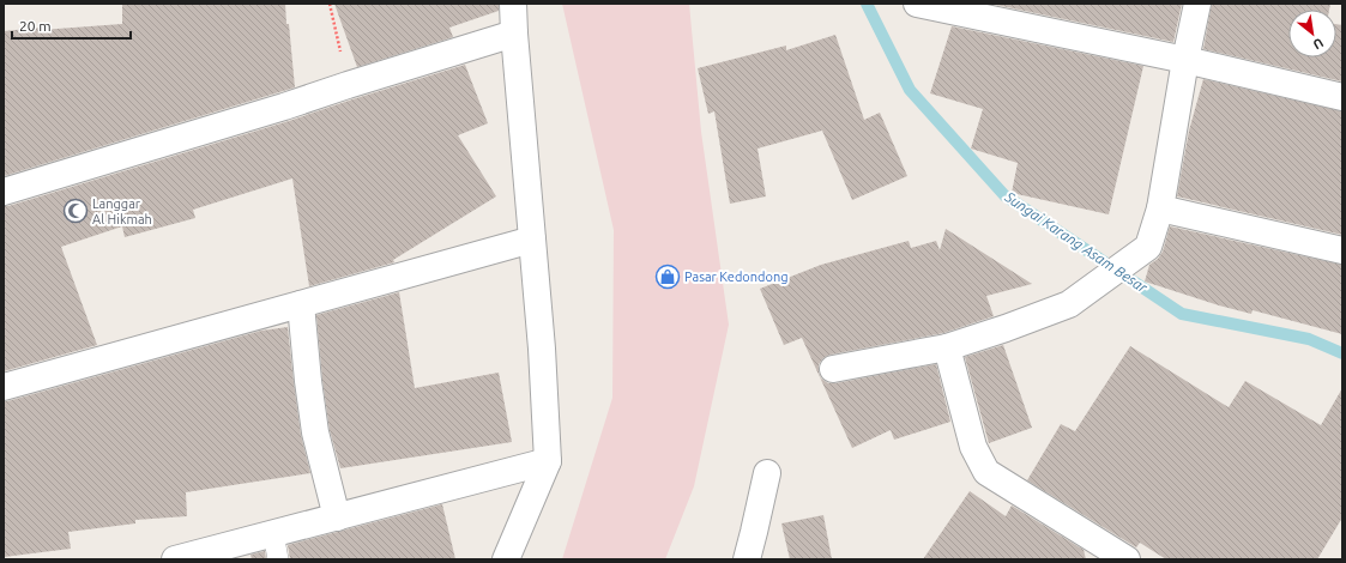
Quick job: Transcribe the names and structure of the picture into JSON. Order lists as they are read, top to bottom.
{
  "water": ["Sungai Karang Asam Besar"],
  "places": {
    "mosque": ["Langgar Al Hikmah"],
    "shop": ["Pasar Kedondong"]
  },
  "scale_bar": "20 m",
  "north": "bottom right"
}
